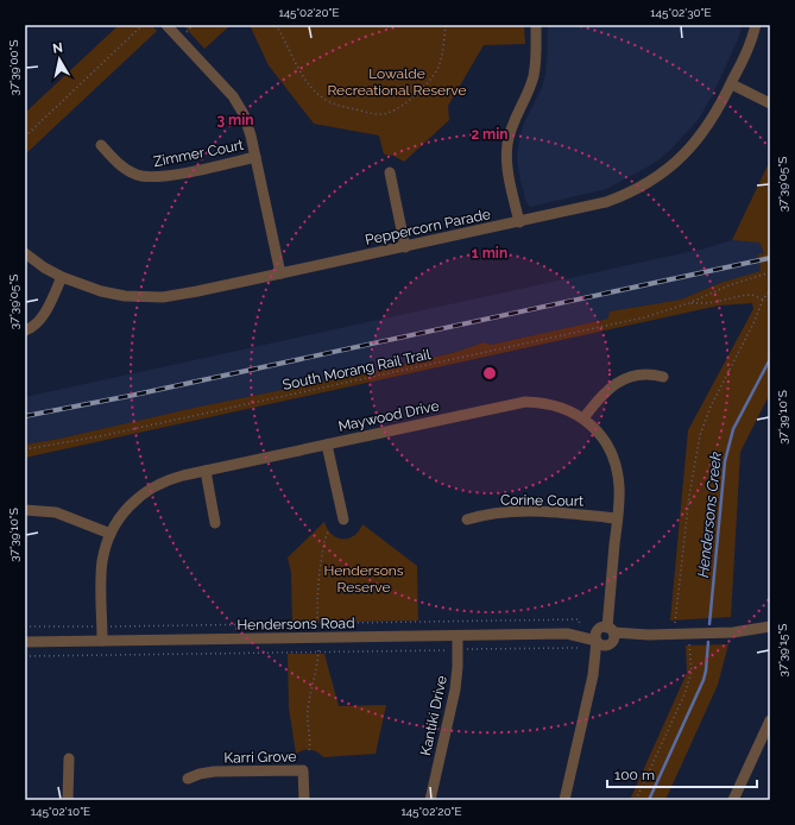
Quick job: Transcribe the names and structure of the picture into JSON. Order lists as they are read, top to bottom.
{
  "streets": {
    "street": [
      "Zimmer Court",
      "Peppercorn Parade",
      "Maywood Drive",
      "Corine Court",
      "Hendersons Road",
      "Kantiki Drive",
      "Karri Grove"
    ],
    "path": ["South Morang Rail Trail"]
  },
  "crossings": [
    ["Maywood Drive", "Corine Court"],
    ["Maywood Drive", "Hendersons Road"],
    ["Hendersons Road", "Kantiki Drive"]
  ],
  "water": ["Hendersons Creek"],
  "parks": ["Lowalde Recreational Reserve", "Hendersons Reserve"],
  "scale_bar": "100 m",
  "north": "top",
  "coordinates": [
    "145°02'20\"E",
    "145°02'30\"E",
    "37°39'00\"S",
    "37°39'05\"S",
    "37°39'10\"S",
    "37°39'15\"S",
    "145°02'10\"E"
  ],
  "rings": ["3 min", "2 min", "1 min"]
}
